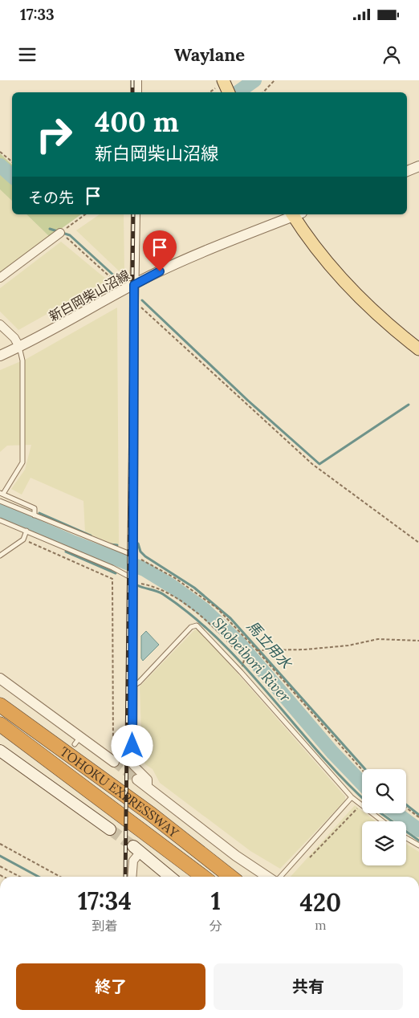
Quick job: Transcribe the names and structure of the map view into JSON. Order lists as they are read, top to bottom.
{
  "streets": {
    "highway": ["TOHOKU EXPRESSWAY"],
    "street": ["新白岡柴山沼線"]
  },
  "water": ["馬立用水", "Shobeibori River"],
  "page": {
    "status": "17:33",
    "header": "Waylane",
    "turn": ["400 m", "新白岡柴山沼線"],
    "then": "その先",
    "eta": [
      "17:34",
      "到着",
      "1",
      "分",
      "420",
      "m"
    ],
    "buttons": ["終了", "共有"]
  }
}
